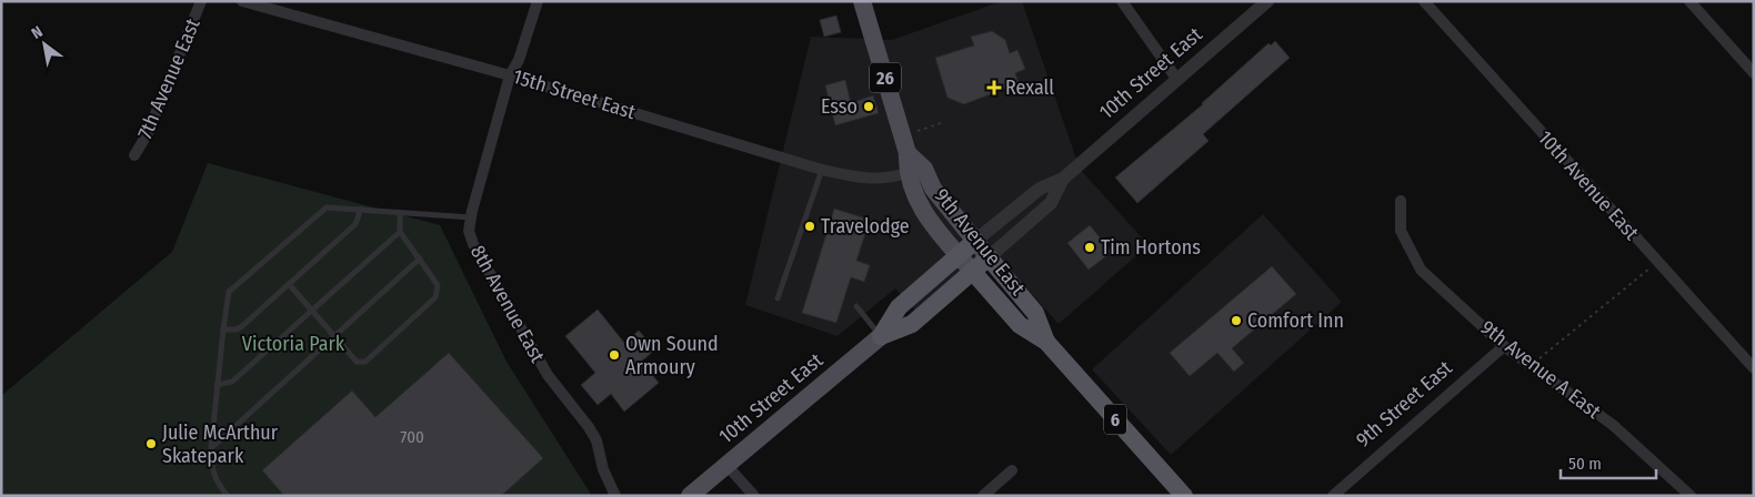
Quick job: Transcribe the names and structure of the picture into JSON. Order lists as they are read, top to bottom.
{
  "streets": {
    "highway": ["10th Street East", "9th Avenue East", "6"],
    "main road": ["26"],
    "street": [
      "7th Avenue East",
      "15th Street East",
      "10th Avenue East",
      "8th Avenue East",
      "9th Avenue A East",
      "9th Street East"
    ]
  },
  "crossings": [
    ["10th Street East", "9th Avenue East"],
    ["10th Street East", "6"],
    ["15th Street East", "9th Avenue East"],
    ["15th Street East", "8th Avenue East"],
    ["9th Avenue East", "6"],
    ["9th Avenue A East", "9th Street East"]
  ],
  "parks": ["Victoria Park"],
  "places": {
    "health": ["Rexall"],
    "other": [
      "Esso",
      "Travelodge",
      "Tim Hortons",
      "Comfort Inn",
      "Own Sound Armoury",
      "Julie McArthur Skatepark"
    ]
  },
  "house_numbers": ["700"],
  "scale_bar": "50 m",
  "north": "top left"
}
